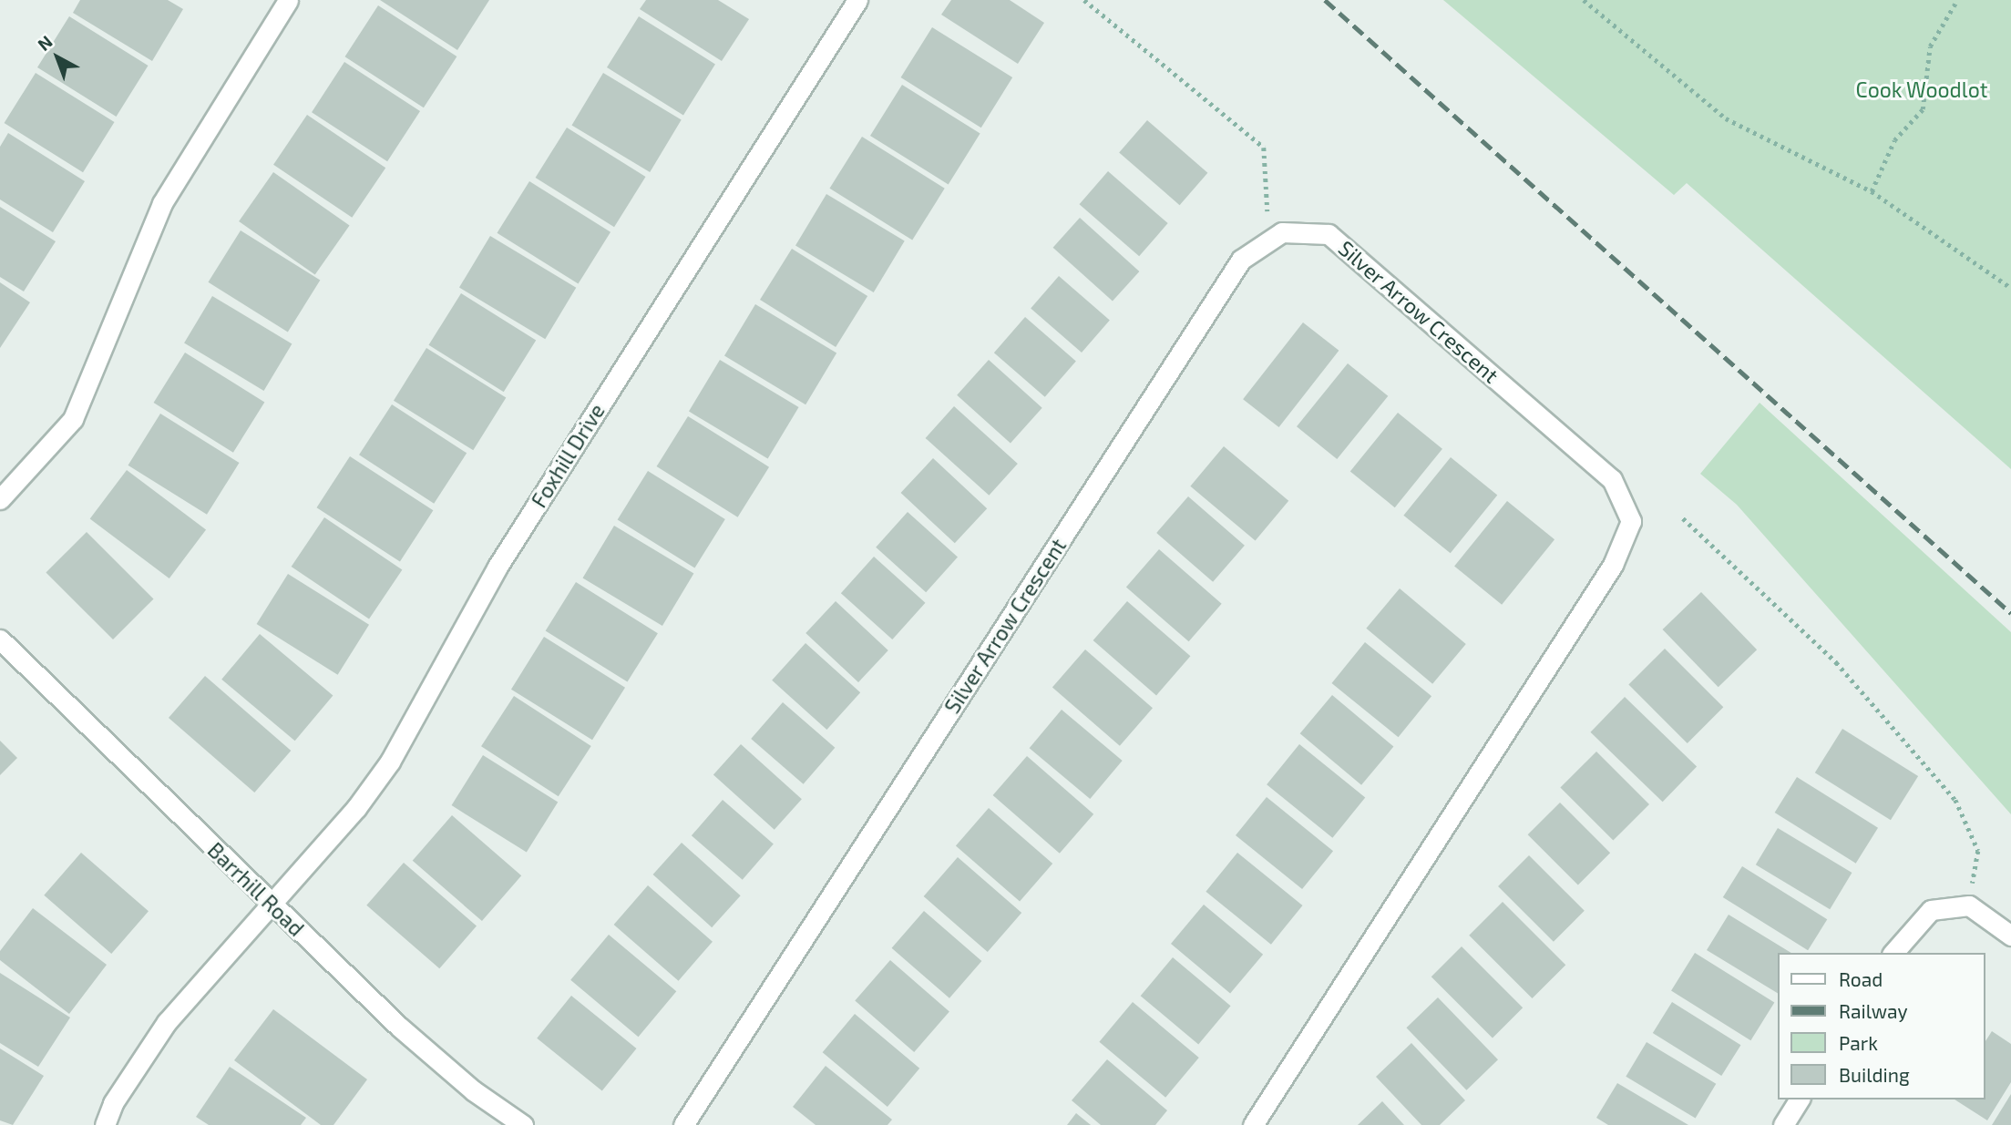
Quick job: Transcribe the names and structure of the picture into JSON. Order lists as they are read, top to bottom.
{
  "streets": {
    "street": ["Silver Arrow Crescent", "Foxhill Drive", "Barrhill Road"]
  },
  "crossings": [
    ["Foxhill Drive", "Barrhill Road"]
  ],
  "parks": ["Cook Woodlot"],
  "legend": [
    "Road",
    "Railway",
    "Park",
    "Building"
  ],
  "north": "top left"
}
